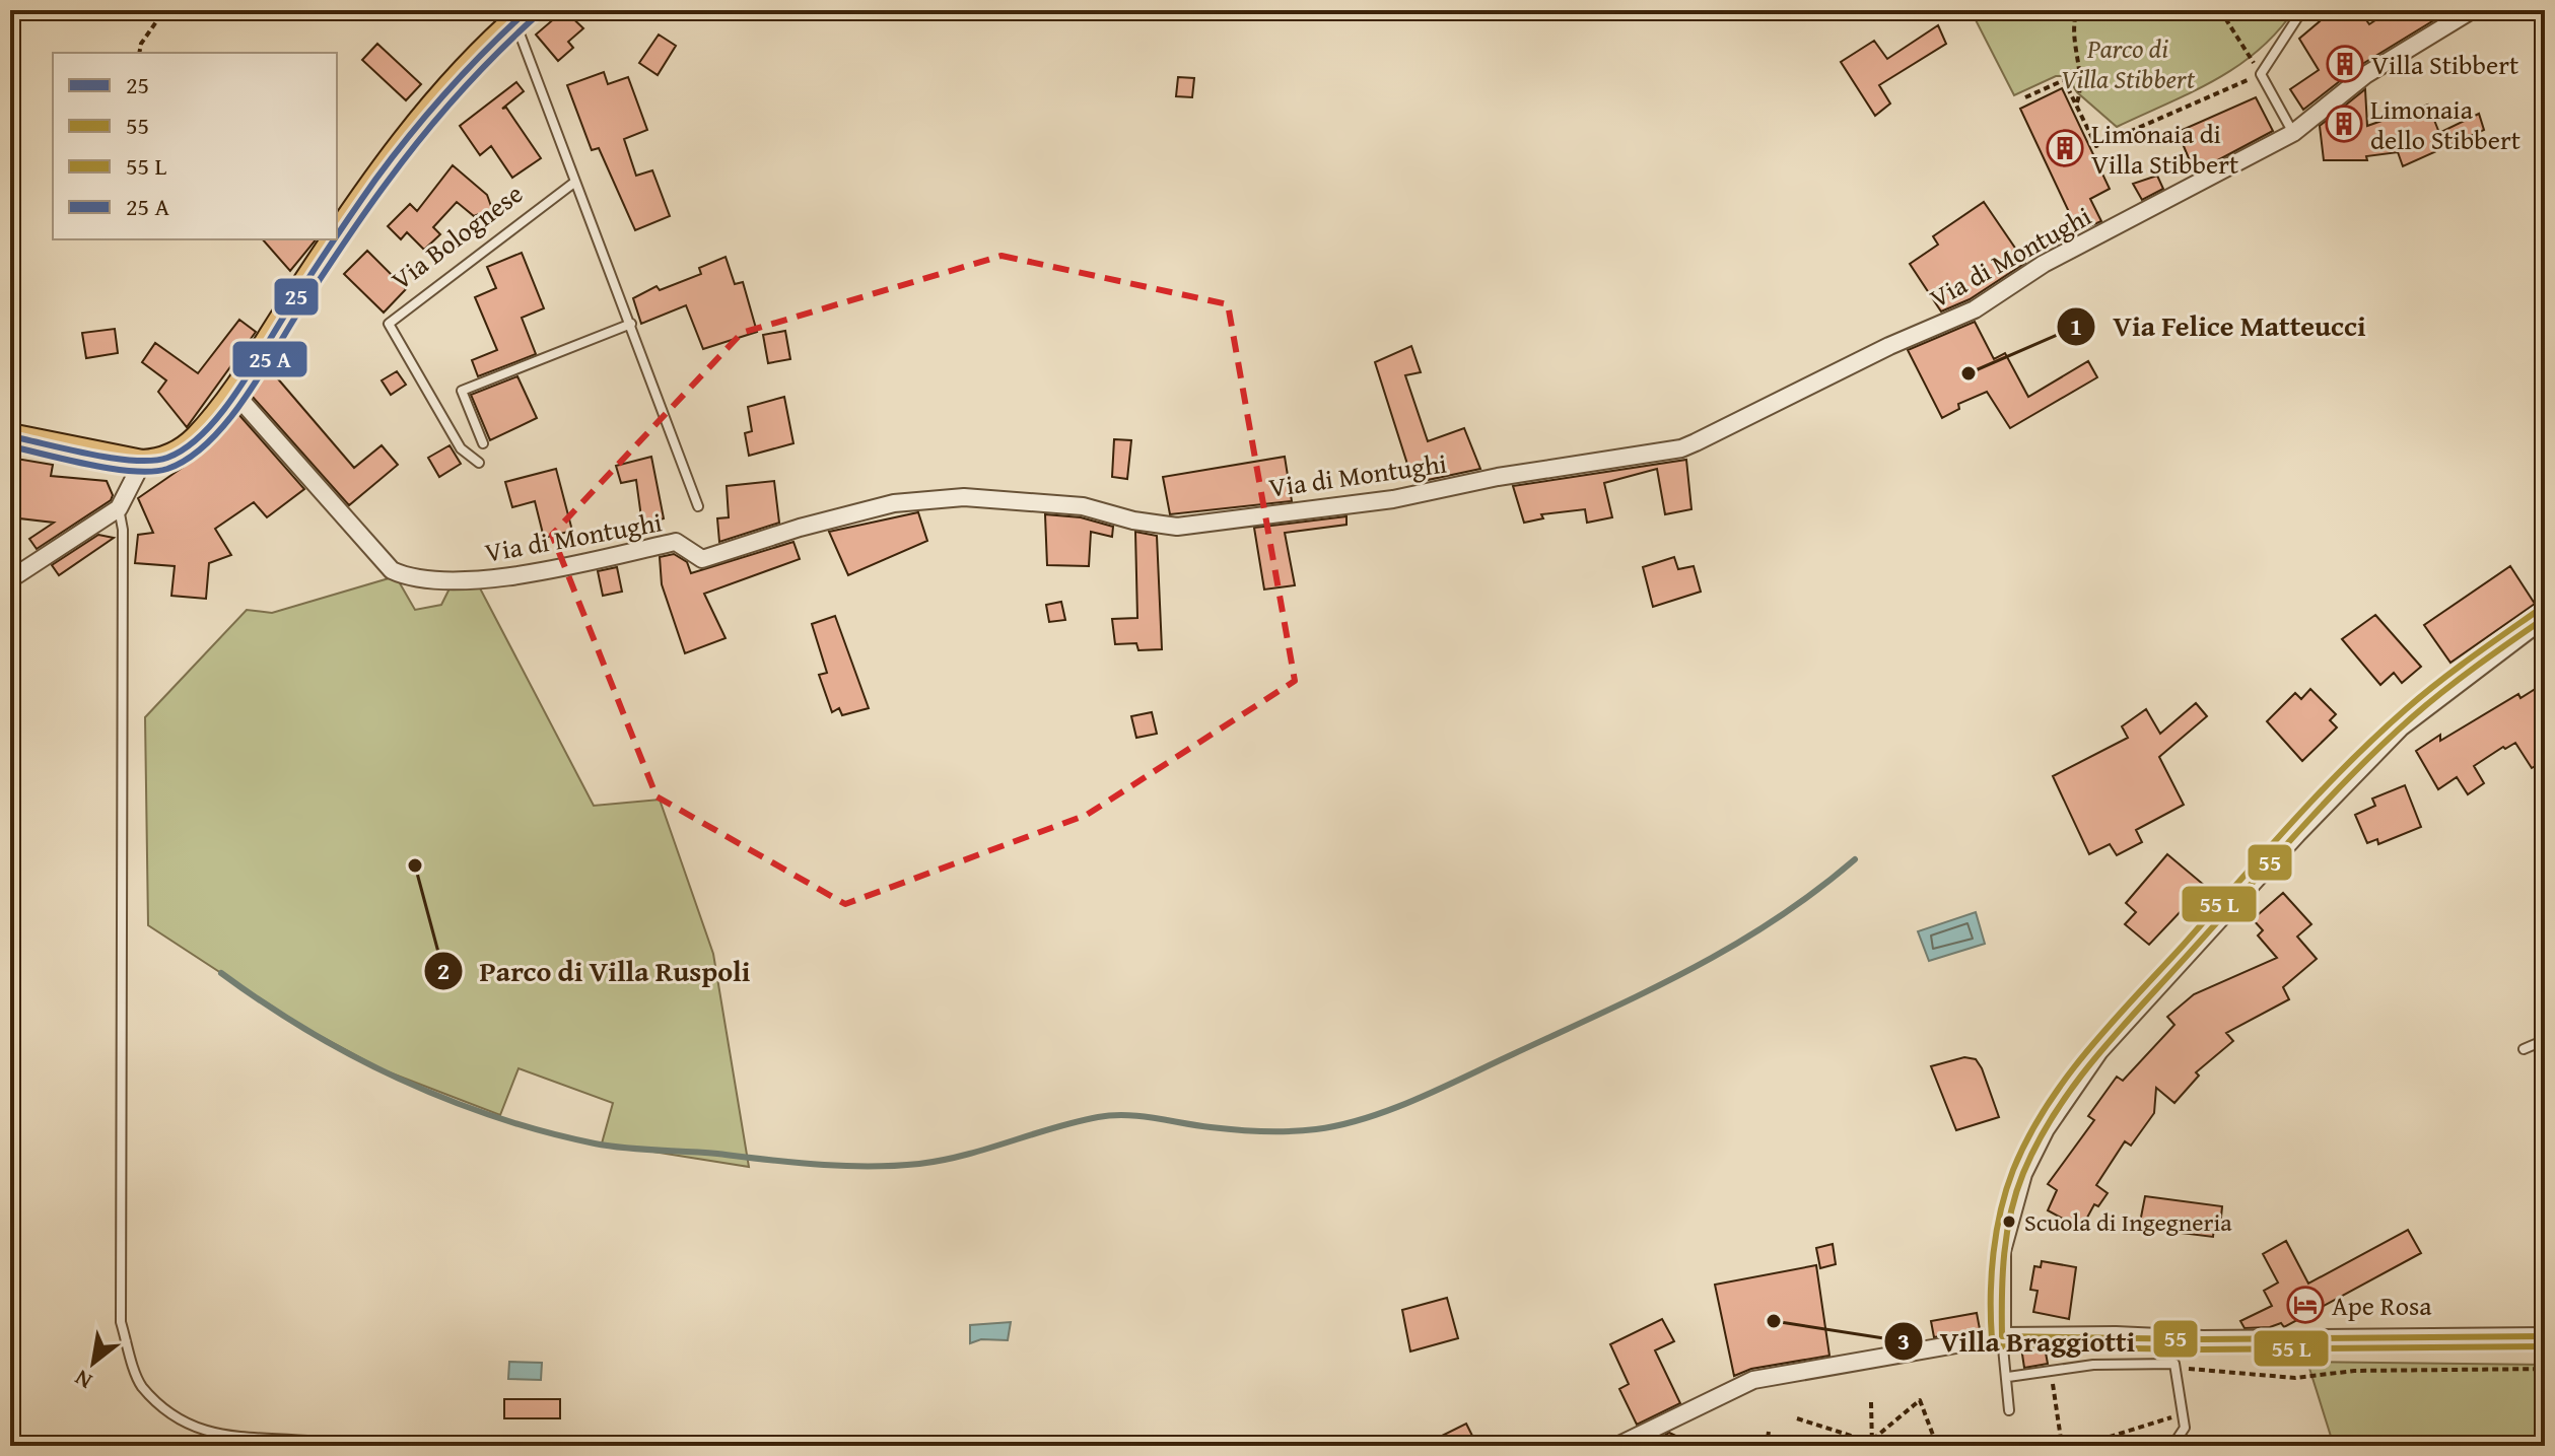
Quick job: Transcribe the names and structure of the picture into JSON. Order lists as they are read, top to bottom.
{
  "streets": {
    "street": ["Via di Montughi"],
    "lane": ["Via Bolognese"]
  },
  "parks": ["Parco di Villa Stibbert"],
  "places": {
    "building": ["Villa Stibbert", "Limonaia dello Stibbert", "Limonaia di Villa Stibbert"],
    "other": [
      "Via Felice Matteucci",
      "Parco di Villa Ruspoli",
      "Scuola di Ingegneria",
      "Villa Braggiotti"
    ],
    "hotel": ["Ape Rosa"]
  },
  "lines": ["transit line 25", "transit line 55"],
  "legend": [
    "25",
    "55",
    "55 L",
    "25 A"
  ],
  "north": "bottom left"
}
